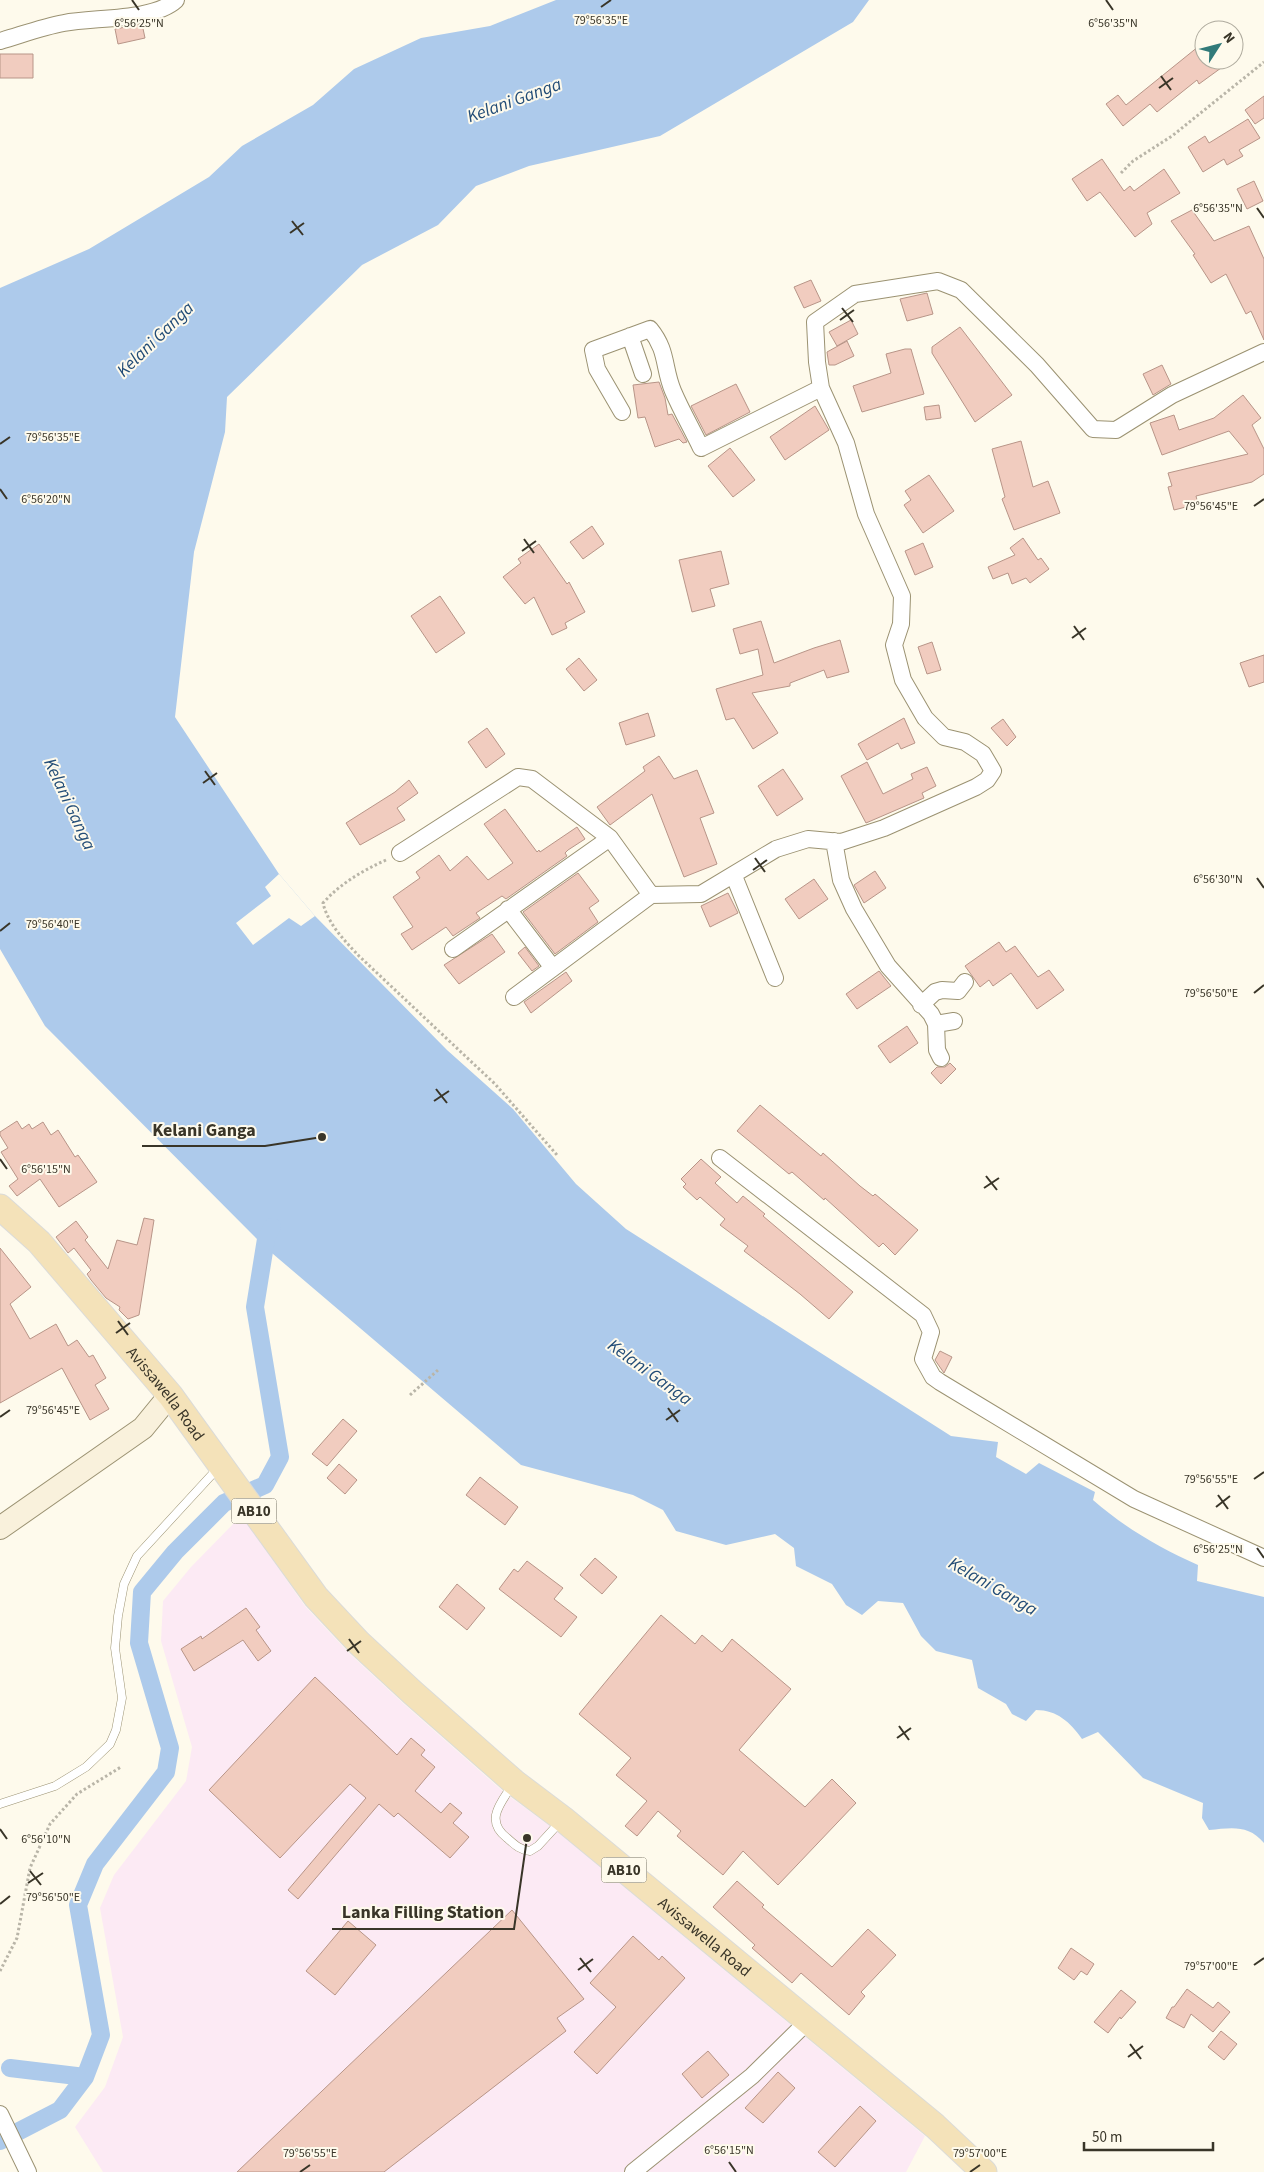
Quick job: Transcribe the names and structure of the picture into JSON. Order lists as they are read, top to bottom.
{
  "streets": {
    "main road": ["Avissawella Road", "AB10"]
  },
  "water": ["Kelani Ganga"],
  "places": ["Kelani Ganga", "Lanka Filling Station"],
  "scale_bar": "50 m",
  "north": "top right",
  "coordinates": [
    "79°56'35\"E",
    "6°56'25\"N",
    "6°56'35\"N",
    "6°56'20\"N",
    "79°56'45\"E",
    "6°56'30\"N",
    "79°56'40\"E",
    "79°56'50\"E",
    "6°56'15\"N",
    "79°56'55\"E",
    "6°56'10\"N",
    "79°57'00\"E"
  ]
}
